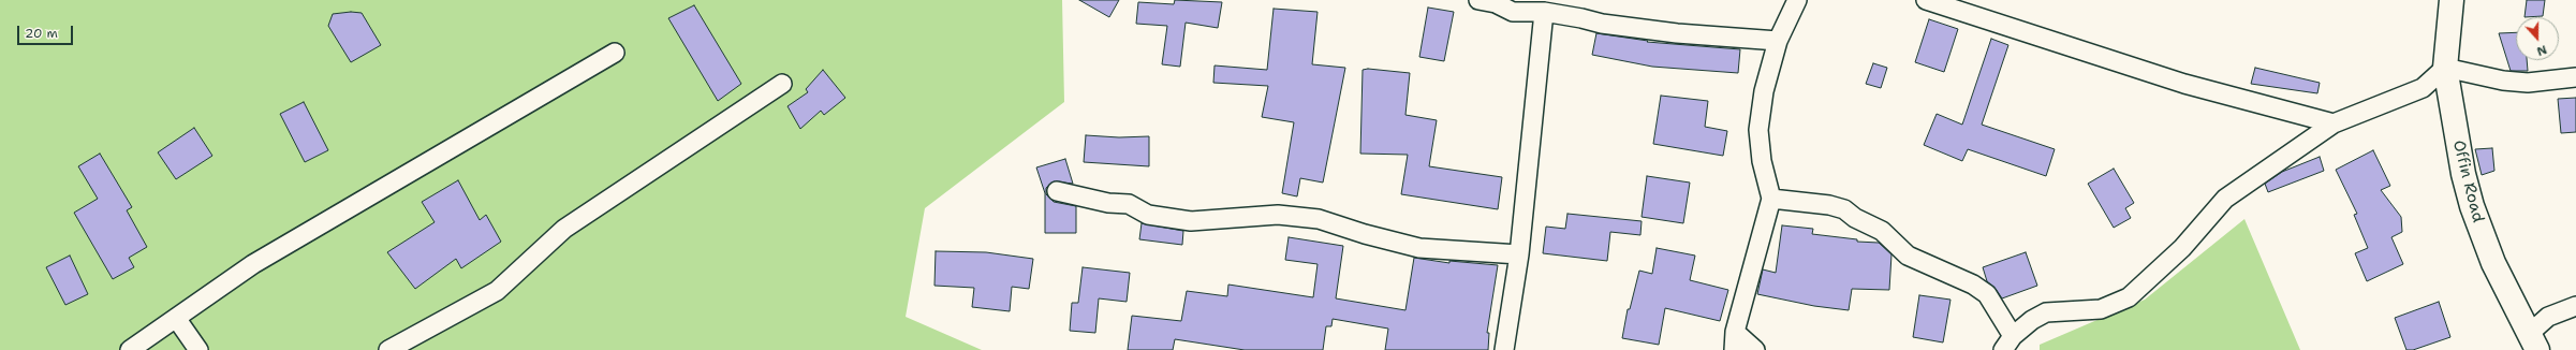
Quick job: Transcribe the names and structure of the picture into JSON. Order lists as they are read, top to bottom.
{
  "streets": {
    "street": ["Offin Road"]
  },
  "scale_bar": "20 m",
  "north": "bottom"
}
